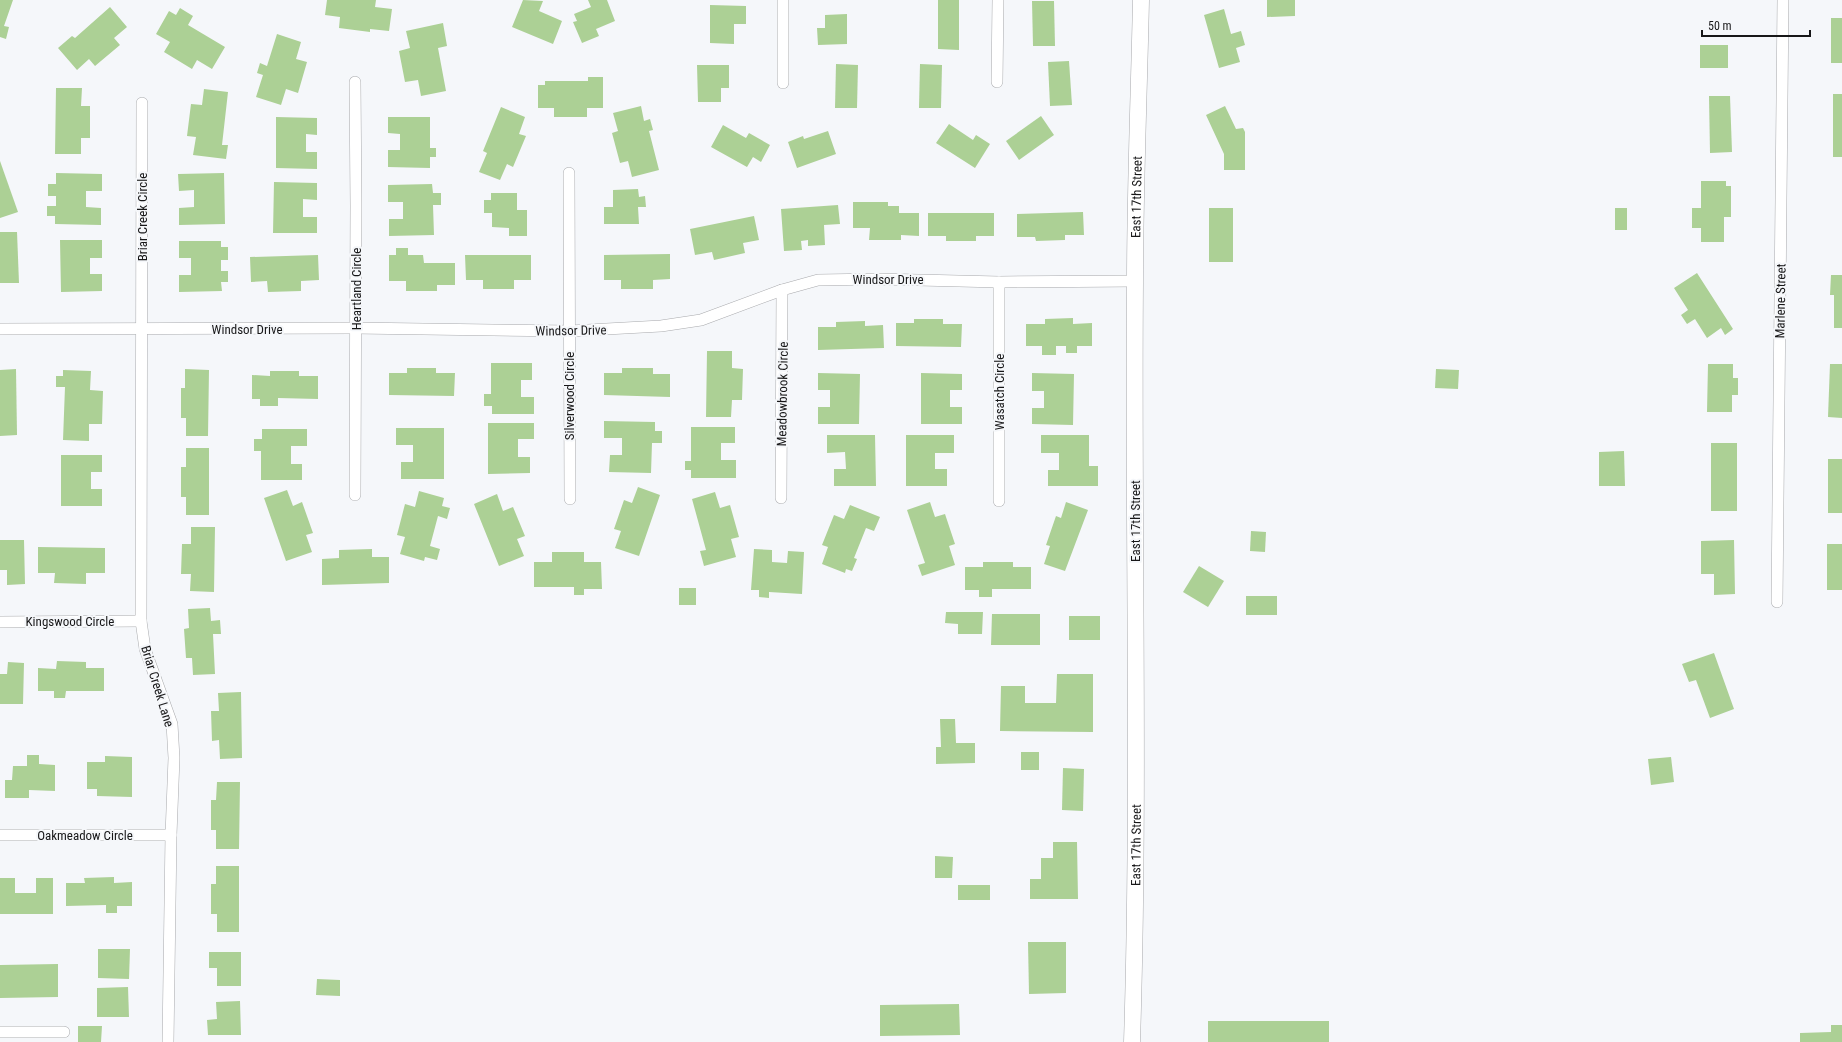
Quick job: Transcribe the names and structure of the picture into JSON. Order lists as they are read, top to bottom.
{
  "streets": {
    "main road": ["East 17th Street"],
    "street": [
      "Briar Creek Circle",
      "Windsor Drive",
      "Heartland Circle",
      "Marlene Street",
      "Wasatch Circle",
      "Meadowbrook Circle",
      "Silverwood Circle",
      "Kingswood Circle",
      "Briar Creek Lane",
      "Oakmeadow Circle"
    ]
  },
  "crossings": [
    ["East 17th Street", "Windsor Drive"],
    ["Briar Creek Circle", "Windsor Drive"],
    ["Briar Creek Circle", "Briar Creek Lane"],
    ["Windsor Drive", "Heartland Circle"],
    ["Windsor Drive", "Wasatch Circle"],
    ["Windsor Drive", "Meadowbrook Circle"],
    ["Windsor Drive", "Silverwood Circle"],
    ["Windsor Drive", "Briar Creek Lane"],
    ["Kingswood Circle", "Briar Creek Lane"],
    ["Briar Creek Lane", "Oakmeadow Circle"]
  ],
  "scale_bar": "50 m"
}
